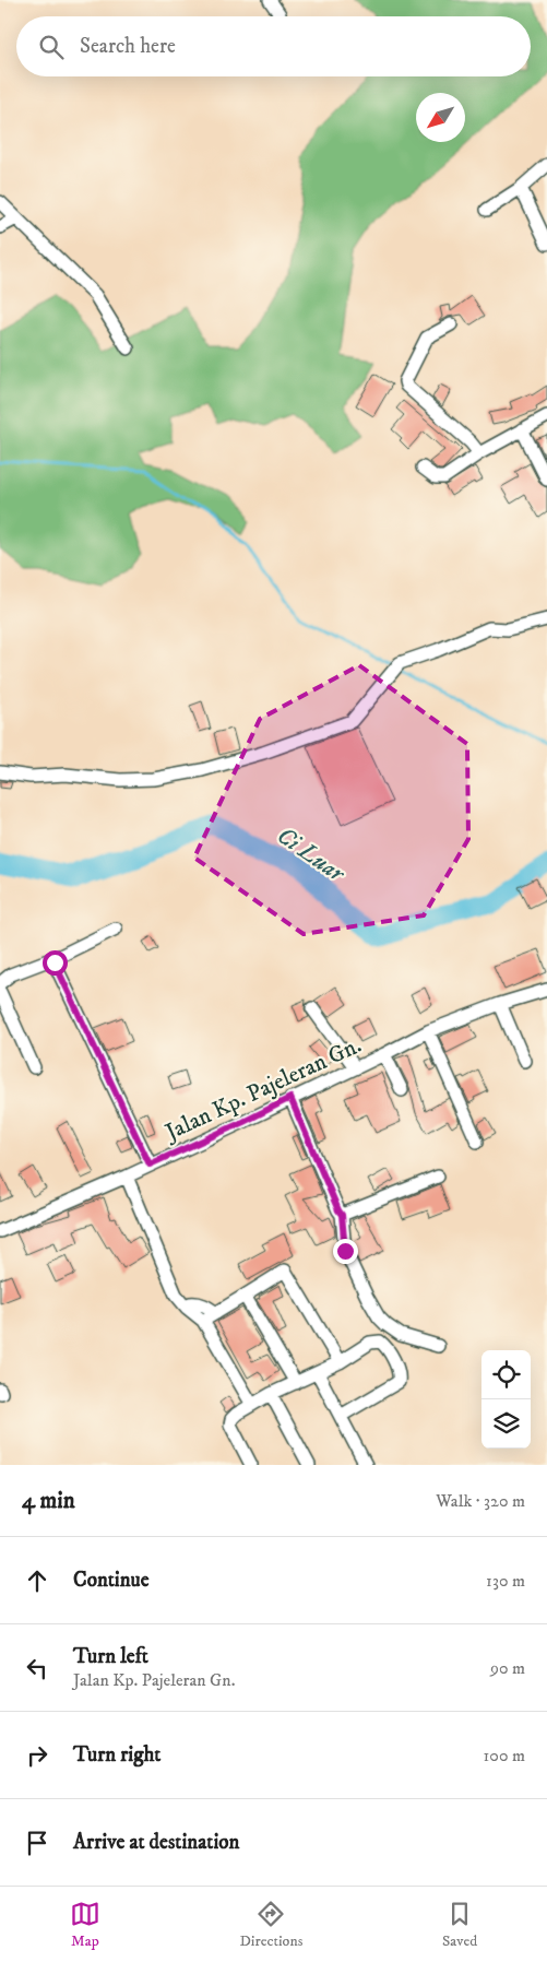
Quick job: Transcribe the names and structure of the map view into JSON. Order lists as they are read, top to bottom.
{
  "streets": {
    "street": ["Jalan Kp. Pajeleran Gn."]
  },
  "water": ["Ci Luar"],
  "north": "bottom left",
  "page": {
    "search": "Search here",
    "heading": ["4 min", "Walk · 320 m"],
    "list": [
      ["Continue", "130 m"],
      ["Turn left", "Jalan Kp. Pajeleran Gn.", "90 m"],
      ["Turn right", "100 m"],
      "Arrive at destination"
    ],
    "nav": ["Map", "Directions", "Saved"]
  }
}
